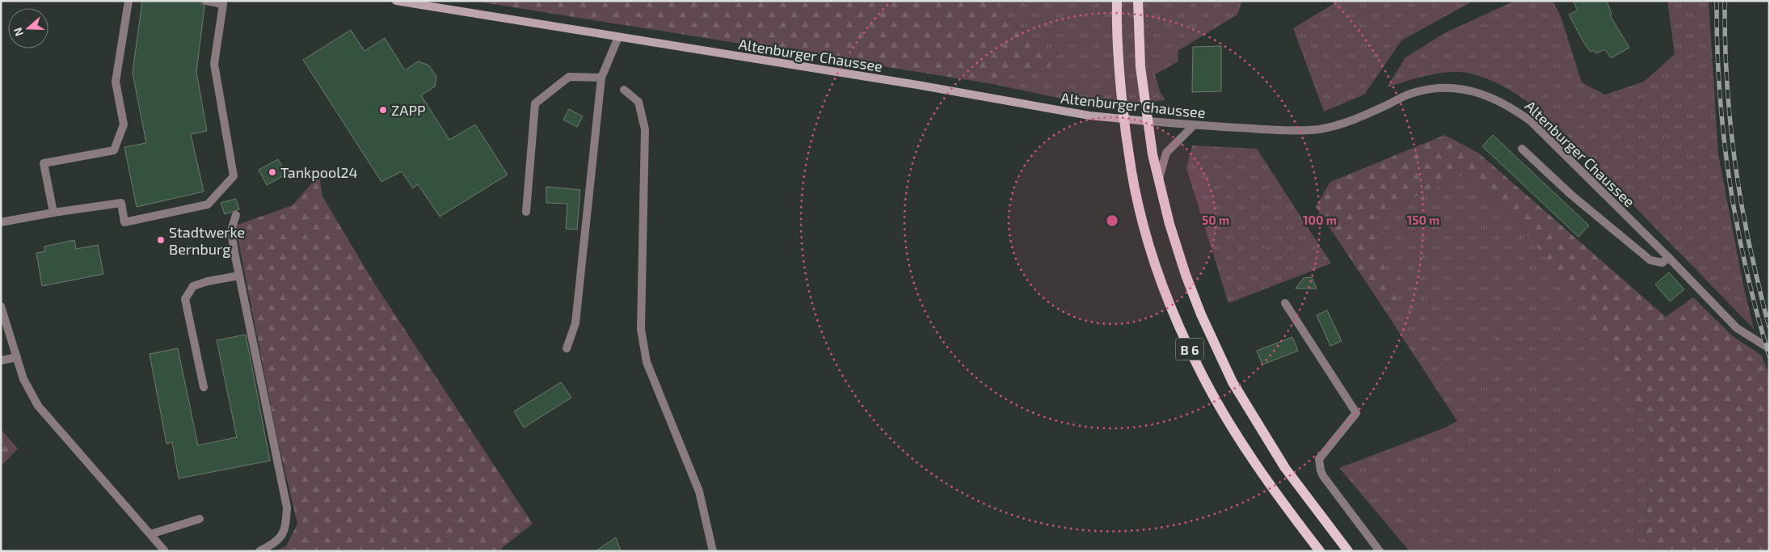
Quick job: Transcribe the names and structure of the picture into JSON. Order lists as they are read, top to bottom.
{
  "streets": {
    "main road": ["Altenburger Chaussee", "B 6"]
  },
  "crossings": [
    ["Altenburger Chaussee", "B 6"]
  ],
  "places": ["ZAPP", "Tankpool24", "Stadtwerke Bernburg"],
  "north": "left",
  "rings": ["50 m", "100 m", "150 m"]
}
